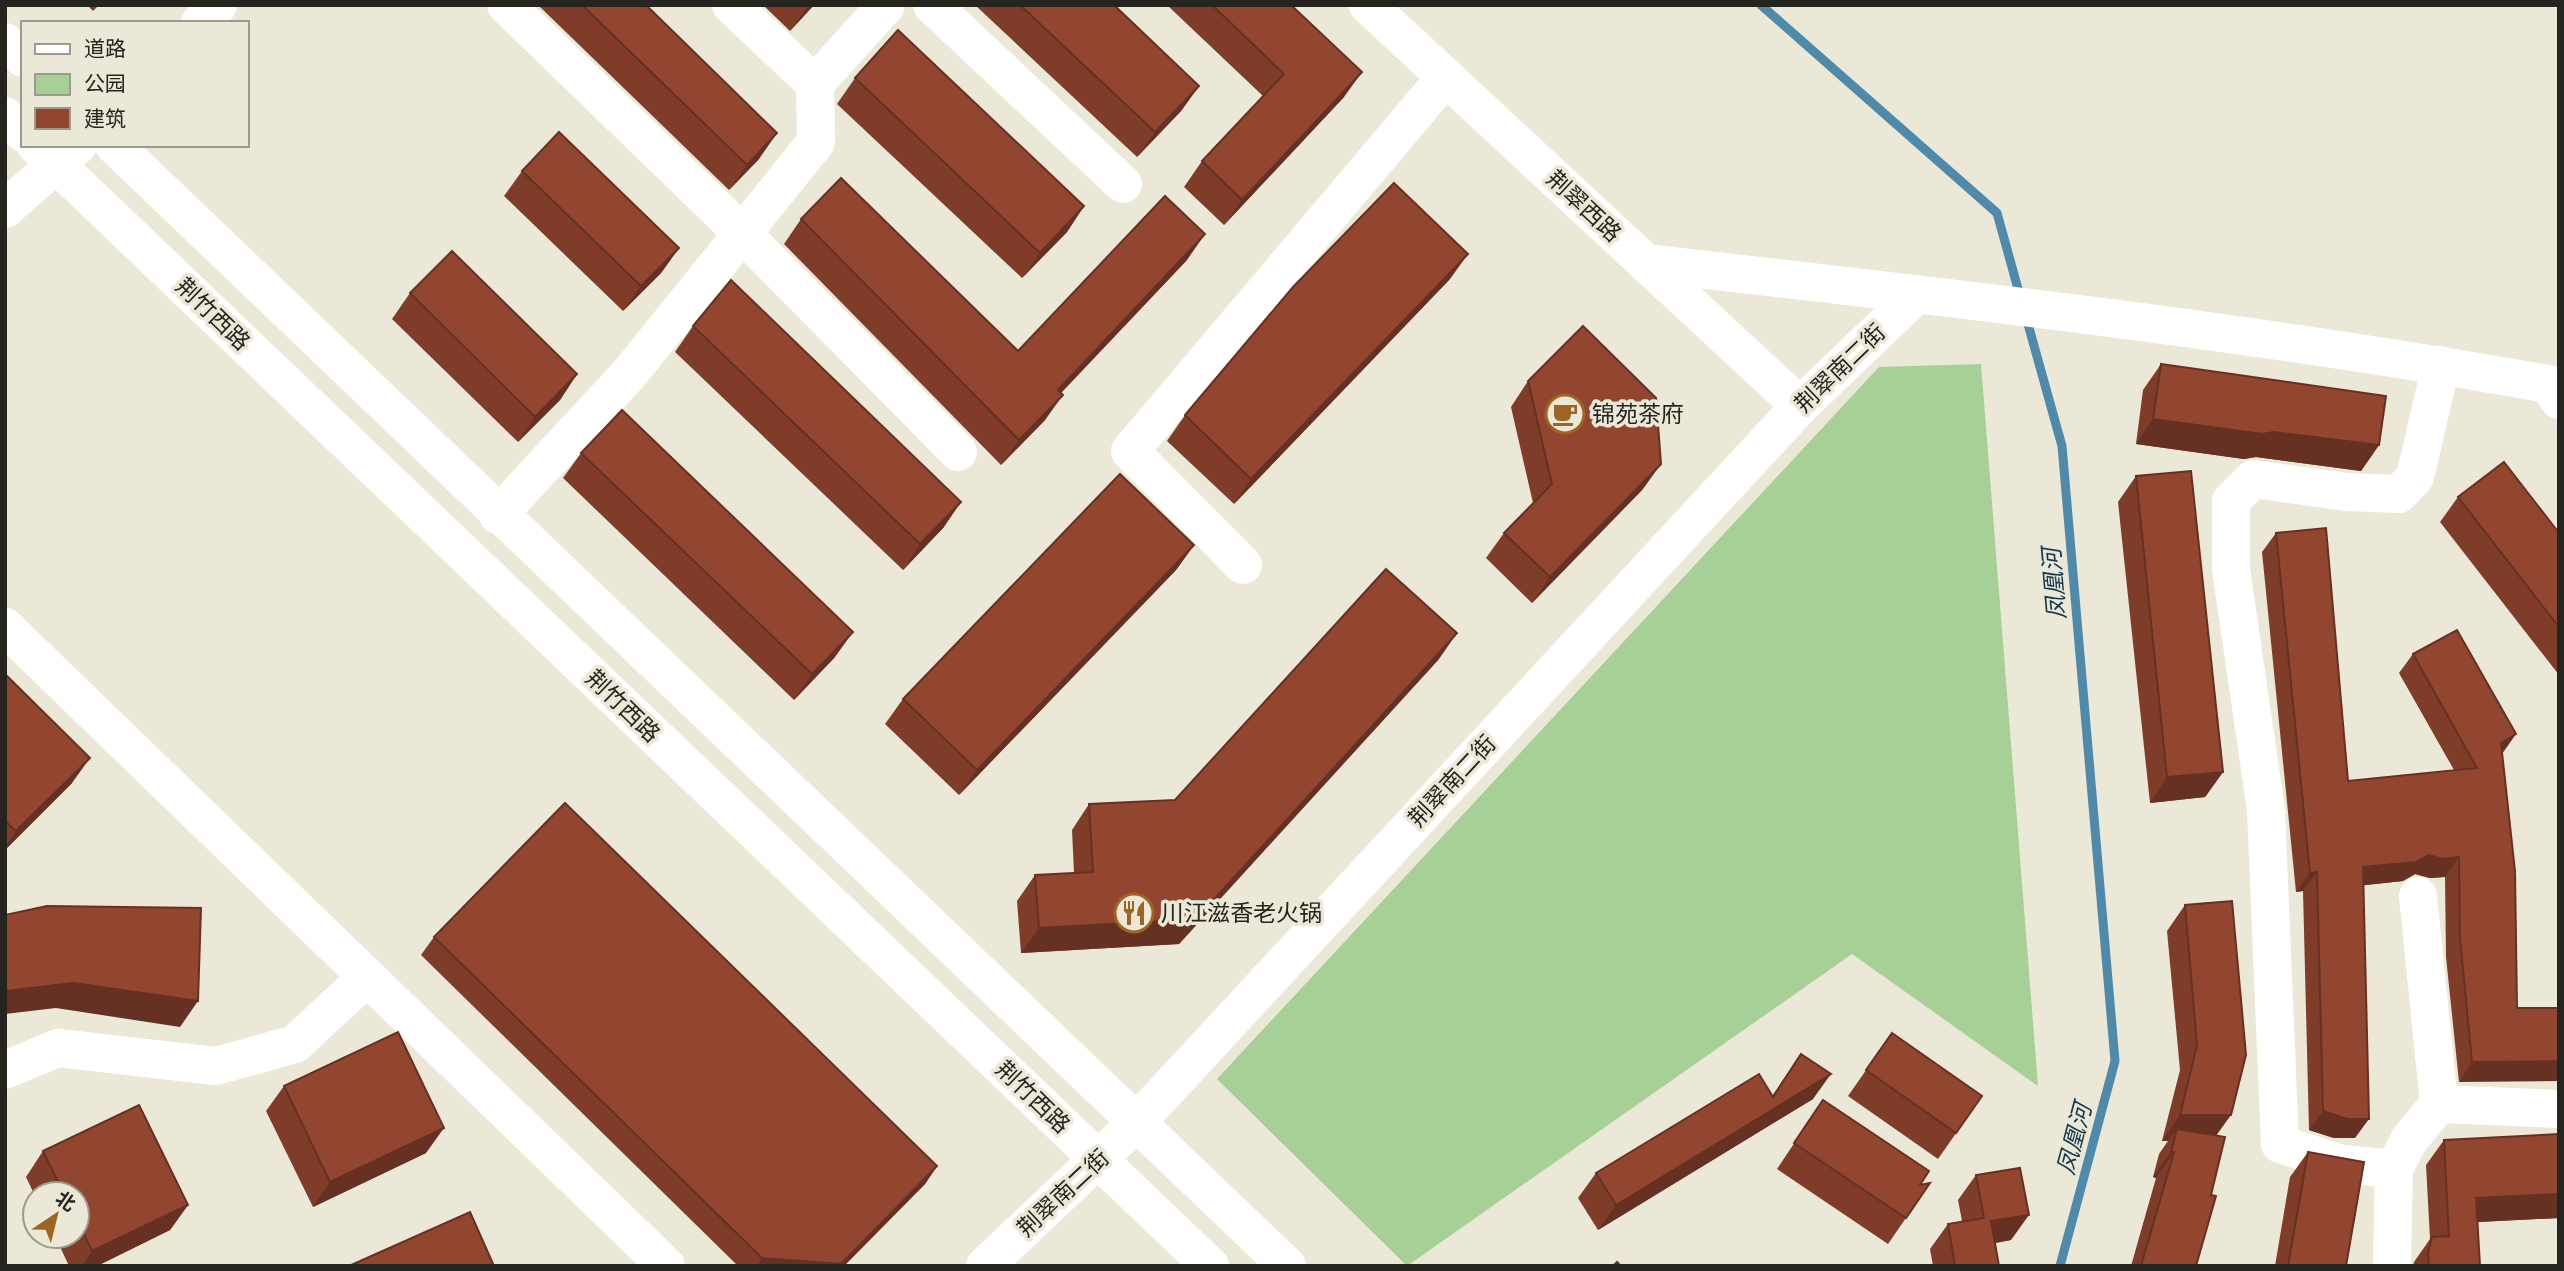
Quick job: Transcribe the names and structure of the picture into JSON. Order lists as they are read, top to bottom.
{
  "streets": {
    "street": ["荆翠西路", "荆竹西路", "荆翠南二街"]
  },
  "crossings": [
    ["荆翠西路", "荆翠南二街"],
    ["荆竹西路", "荆翠南二街"]
  ],
  "water": ["凤凰河"],
  "places": {
    "cafe": ["锦苑茶府"],
    "restaurant": ["川江滋香老火锅"]
  },
  "legend": ["道路", "公园", "建筑"],
  "north": "top right"
}
